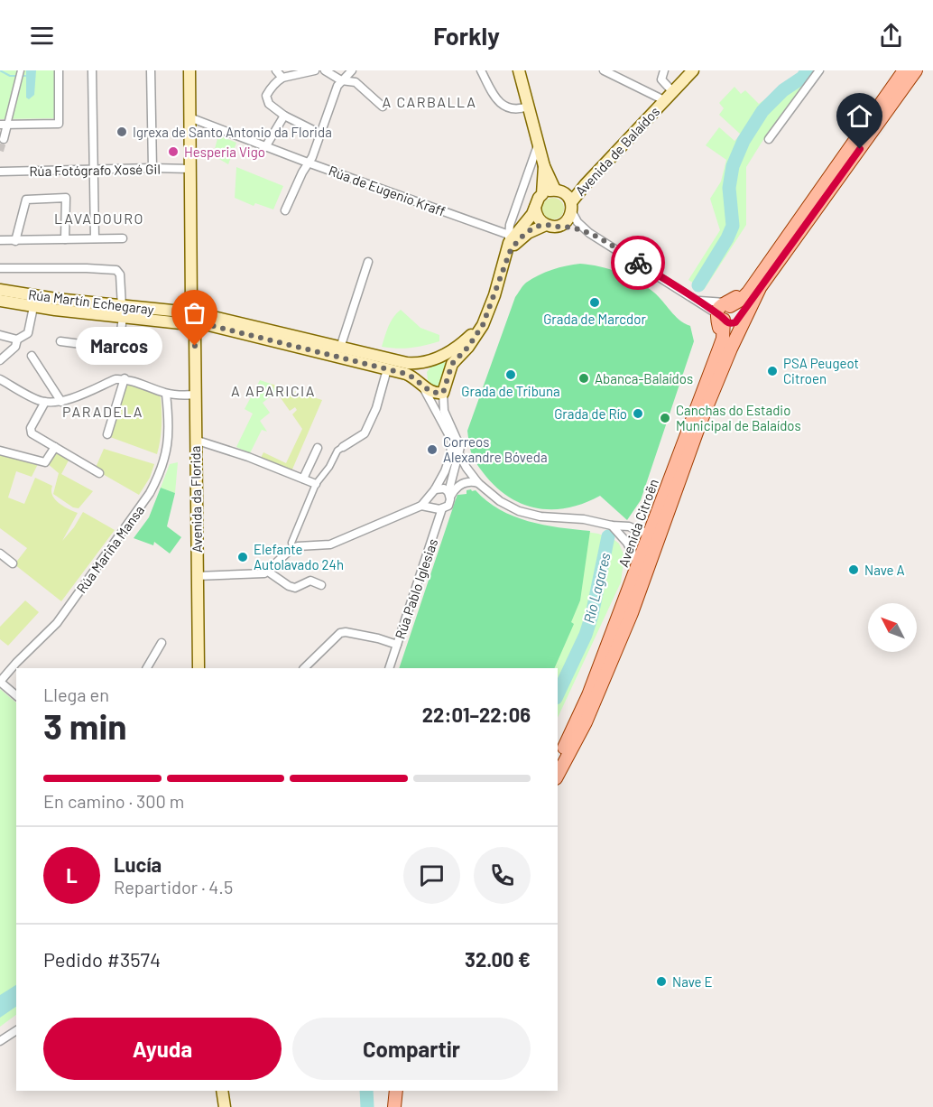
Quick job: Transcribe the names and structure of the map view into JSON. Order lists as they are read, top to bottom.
{
  "streets": {
    "main road": [
      "Avenida de Balaídos",
      "Rúa Martín Echegaray",
      "Avenida da Florida",
      "Avenida Citroën"
    ],
    "street": [
      "Rúa Fotógrafo Xosé Gil",
      "Rúa de Eugenio Kraff",
      "Rúa Mariña Mansa",
      "Rúa Pablo Iglesias"
    ]
  },
  "districts": [
    "A CARBALLA",
    "LAVADOURO",
    "A APARICIA",
    "PARADELA"
  ],
  "water": ["Río Lagares"],
  "places": [
    "Igrexa de Santo Antonio da Florida",
    "Hesperia Vigo",
    "Grada de Marcdor",
    "Marcos",
    "PSA Peugeot Citroen",
    "Grada de Tribuna",
    "Abanca-Balaídos",
    "Grada de Río",
    "Canchas do Estadio Municipal de Balaídos",
    "Correos Alexandre Bóveda",
    "Elefante Autolavado 24h",
    "Nave A",
    "Nave E"
  ],
  "north": "top left",
  "page": {
    "header": "Forkly",
    "bubble": "Marcos",
    "heading": ["3 min", "Llega en", "22:01–22:06"],
    "panel": [
      "Lucía",
      "Repartidor · 4.5",
      "Pedido #3574",
      "32.00 €"
    ],
    "bar": "En camino · 300 m",
    "round": "L",
    "buttons": ["Ayuda", "Compartir"]
  }
}
